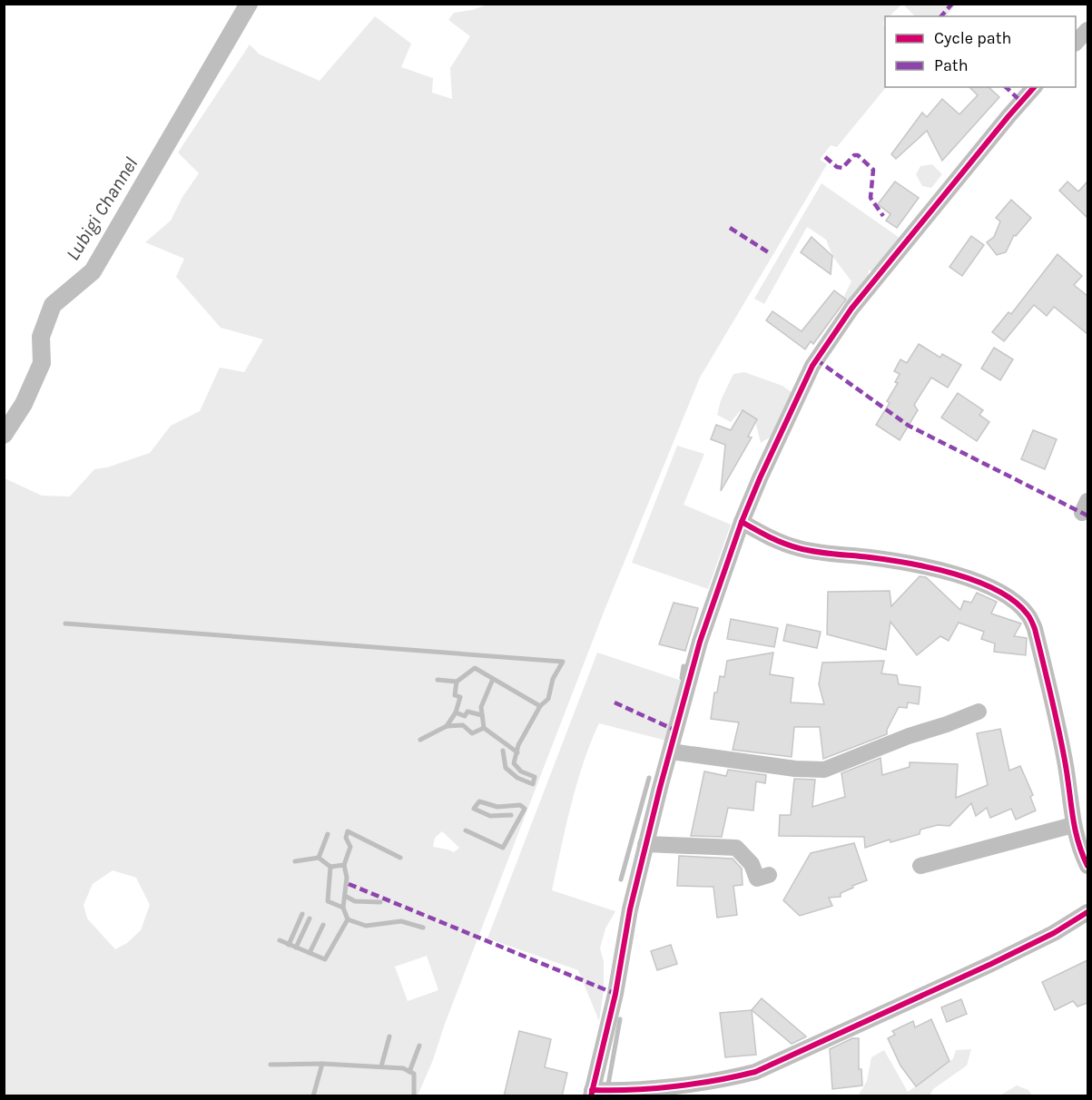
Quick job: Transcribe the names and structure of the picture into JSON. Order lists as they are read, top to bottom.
{
  "water": ["Lubigi Channel"],
  "legend": ["Cycle path", "Path"]
}
